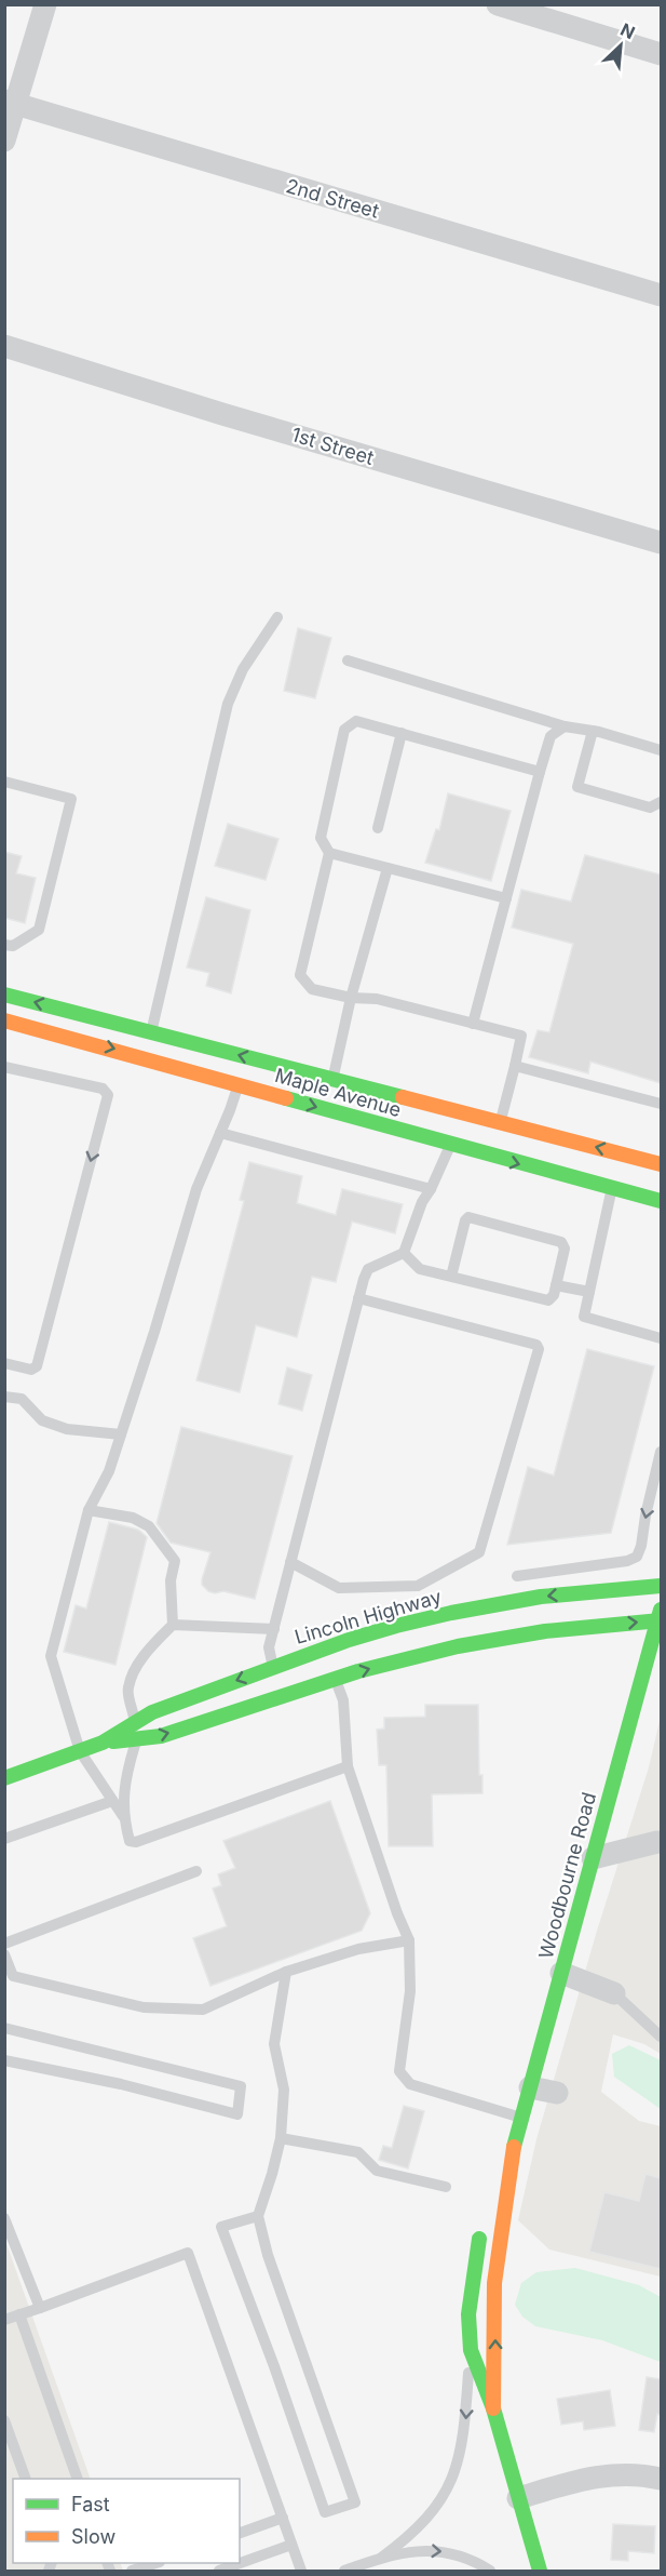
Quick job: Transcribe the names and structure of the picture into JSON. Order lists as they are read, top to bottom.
{
  "streets": {
    "main road": ["Maple Avenue", "Lincoln Highway", "Woodbourne Road"],
    "street": ["2nd Street", "1st Street"]
  },
  "crossings": [
    ["Lincoln Highway", "Woodbourne Road"]
  ],
  "legend": ["Fast", "Slow"],
  "north": "top right"
}
